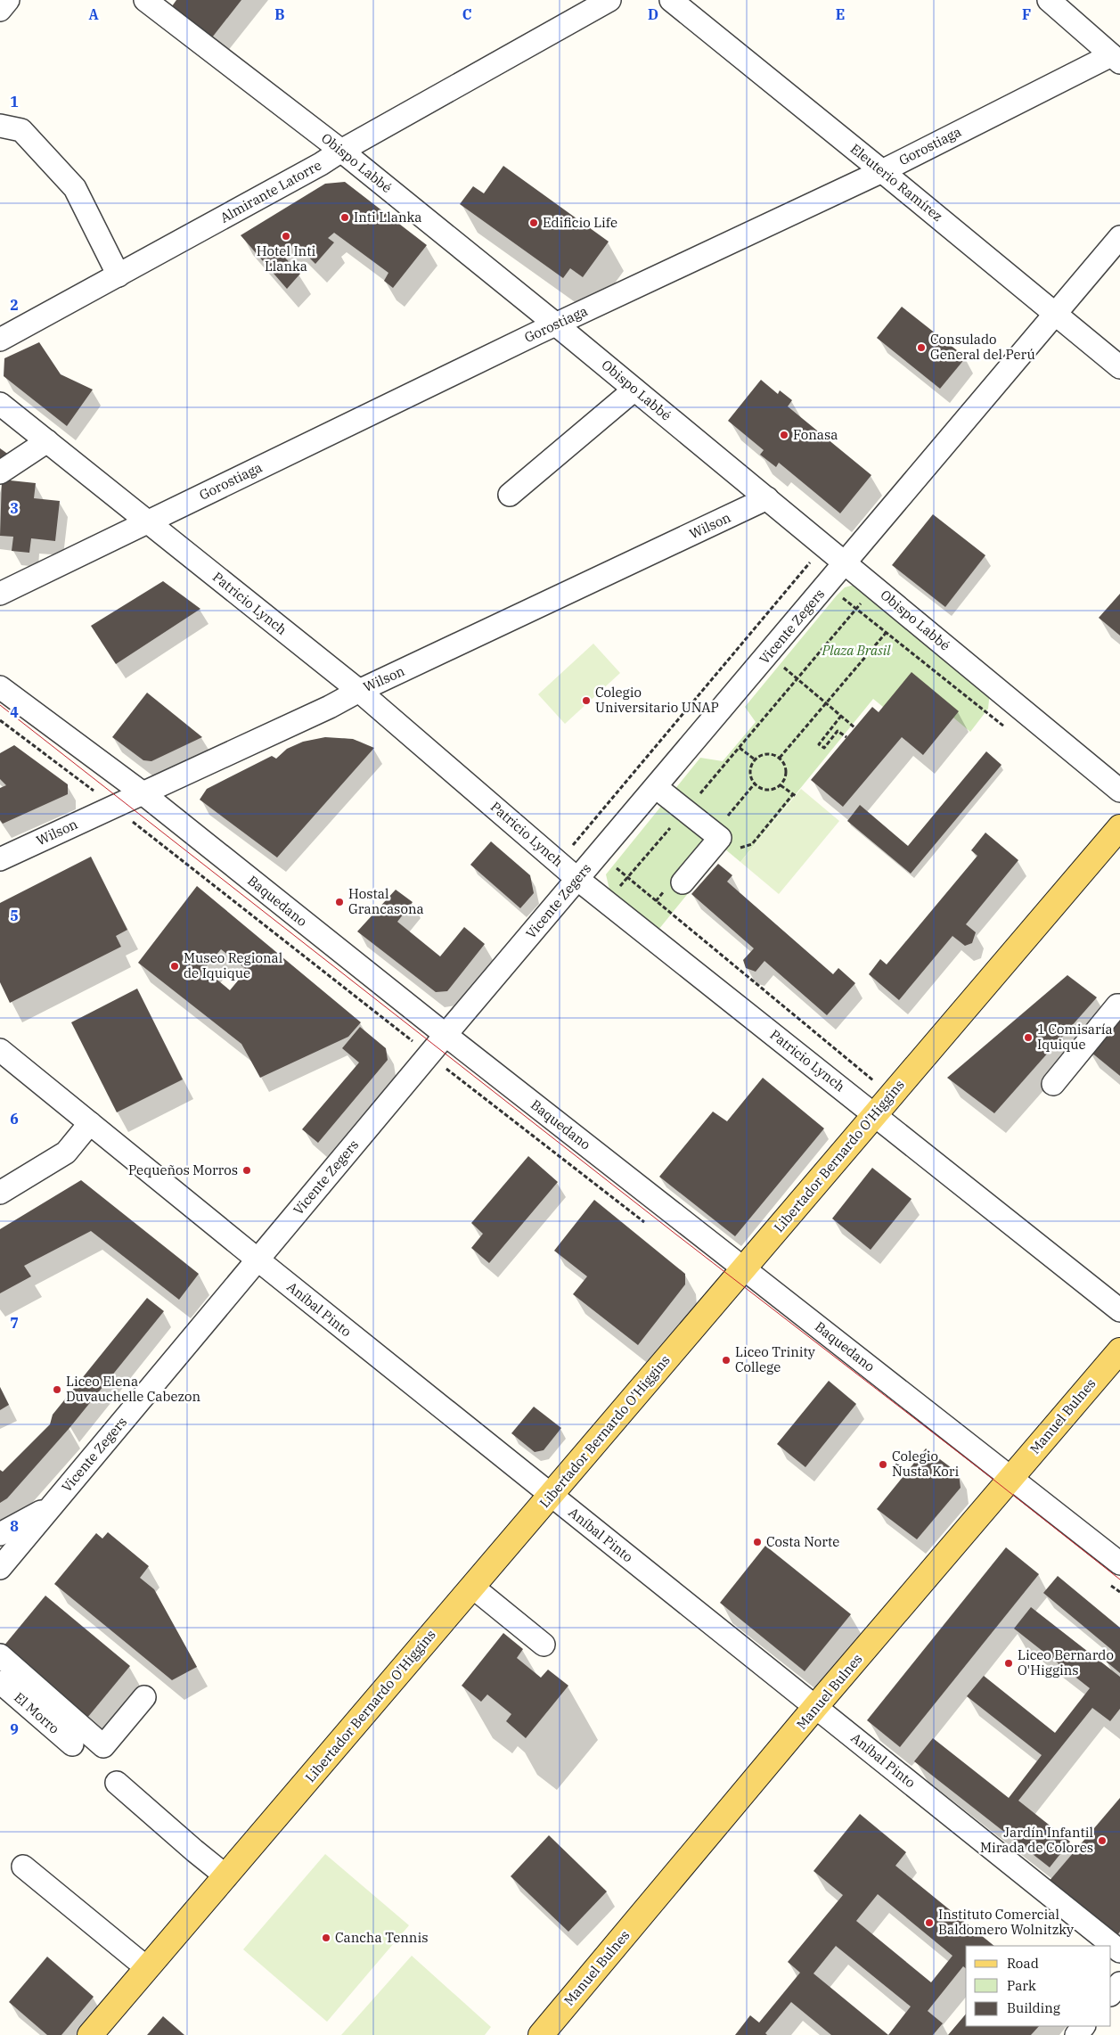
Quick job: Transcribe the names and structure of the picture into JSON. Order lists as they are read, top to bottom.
{
  "streets": {
    "main road": ["Libertador Bernardo O'Higgins", "Manuel Bulnes"],
    "street": [
      "Gorostiaga",
      "Obispo Labbé",
      "Eleuterio Ramírez",
      "Almirante Latorre",
      "Wilson",
      "Patricio Lynch",
      "Vicente Zegers",
      "Baquedano",
      "Aníbal Pinto",
      "El Morro"
    ]
  },
  "crossings": [
    ["Gorostiaga", "Obispo Labbé"],
    ["Gorostiaga", "Eleuterio Ramírez"],
    ["Gorostiaga", "Patricio Lynch"],
    ["Obispo Labbé", "Almirante Latorre"],
    ["Obispo Labbé", "Wilson"],
    ["Obispo Labbé", "Vicente Zegers"],
    ["Eleuterio Ramírez", "Vicente Zegers"],
    ["Wilson", "Patricio Lynch"],
    ["Wilson", "Baquedano"],
    ["Patricio Lynch", "Vicente Zegers"],
    ["Patricio Lynch", "Libertador Bernardo O'Higgins"],
    ["Vicente Zegers", "Baquedano"],
    ["Vicente Zegers", "Aníbal Pinto"],
    ["Baquedano", "Libertador Bernardo O'Higgins"],
    ["Baquedano", "Manuel Bulnes"],
    ["Libertador Bernardo O'Higgins", "Aníbal Pinto"],
    ["Aníbal Pinto", "Manuel Bulnes"]
  ],
  "parks": ["Plaza Brasil"],
  "places": [
    "Inti Llanka",
    "Edificio Life",
    "Hotel Inti Llanka",
    "Consulado General del Perú",
    "Fonasa",
    "Colegio Universitario UNAP",
    "Hostal Grancasona",
    "Museo Regional de Iquique",
    "1 Comisaría Iquique",
    "Pequeños Morros",
    "Liceo Trinity College",
    "Liceo Elena Duvauchelle Cabezon",
    "Colegio Ñusta Kori",
    "Costa Norte",
    "Liceo Bernardo O'Higgins",
    "Jardín Infantil Mirada de Colores",
    "Instituto Comercial Baldomero Wolnitzky",
    "Cancha Tennis"
  ],
  "legend": ["Road", "Park", "Building"],
  "grid": {
    "columns": [
      "A",
      "B",
      "C",
      "D",
      "E",
      "F"
    ],
    "rows": [
      "1",
      "2",
      "3",
      "4",
      "5",
      "6",
      "7",
      "8",
      "9"
    ]
  }
}
